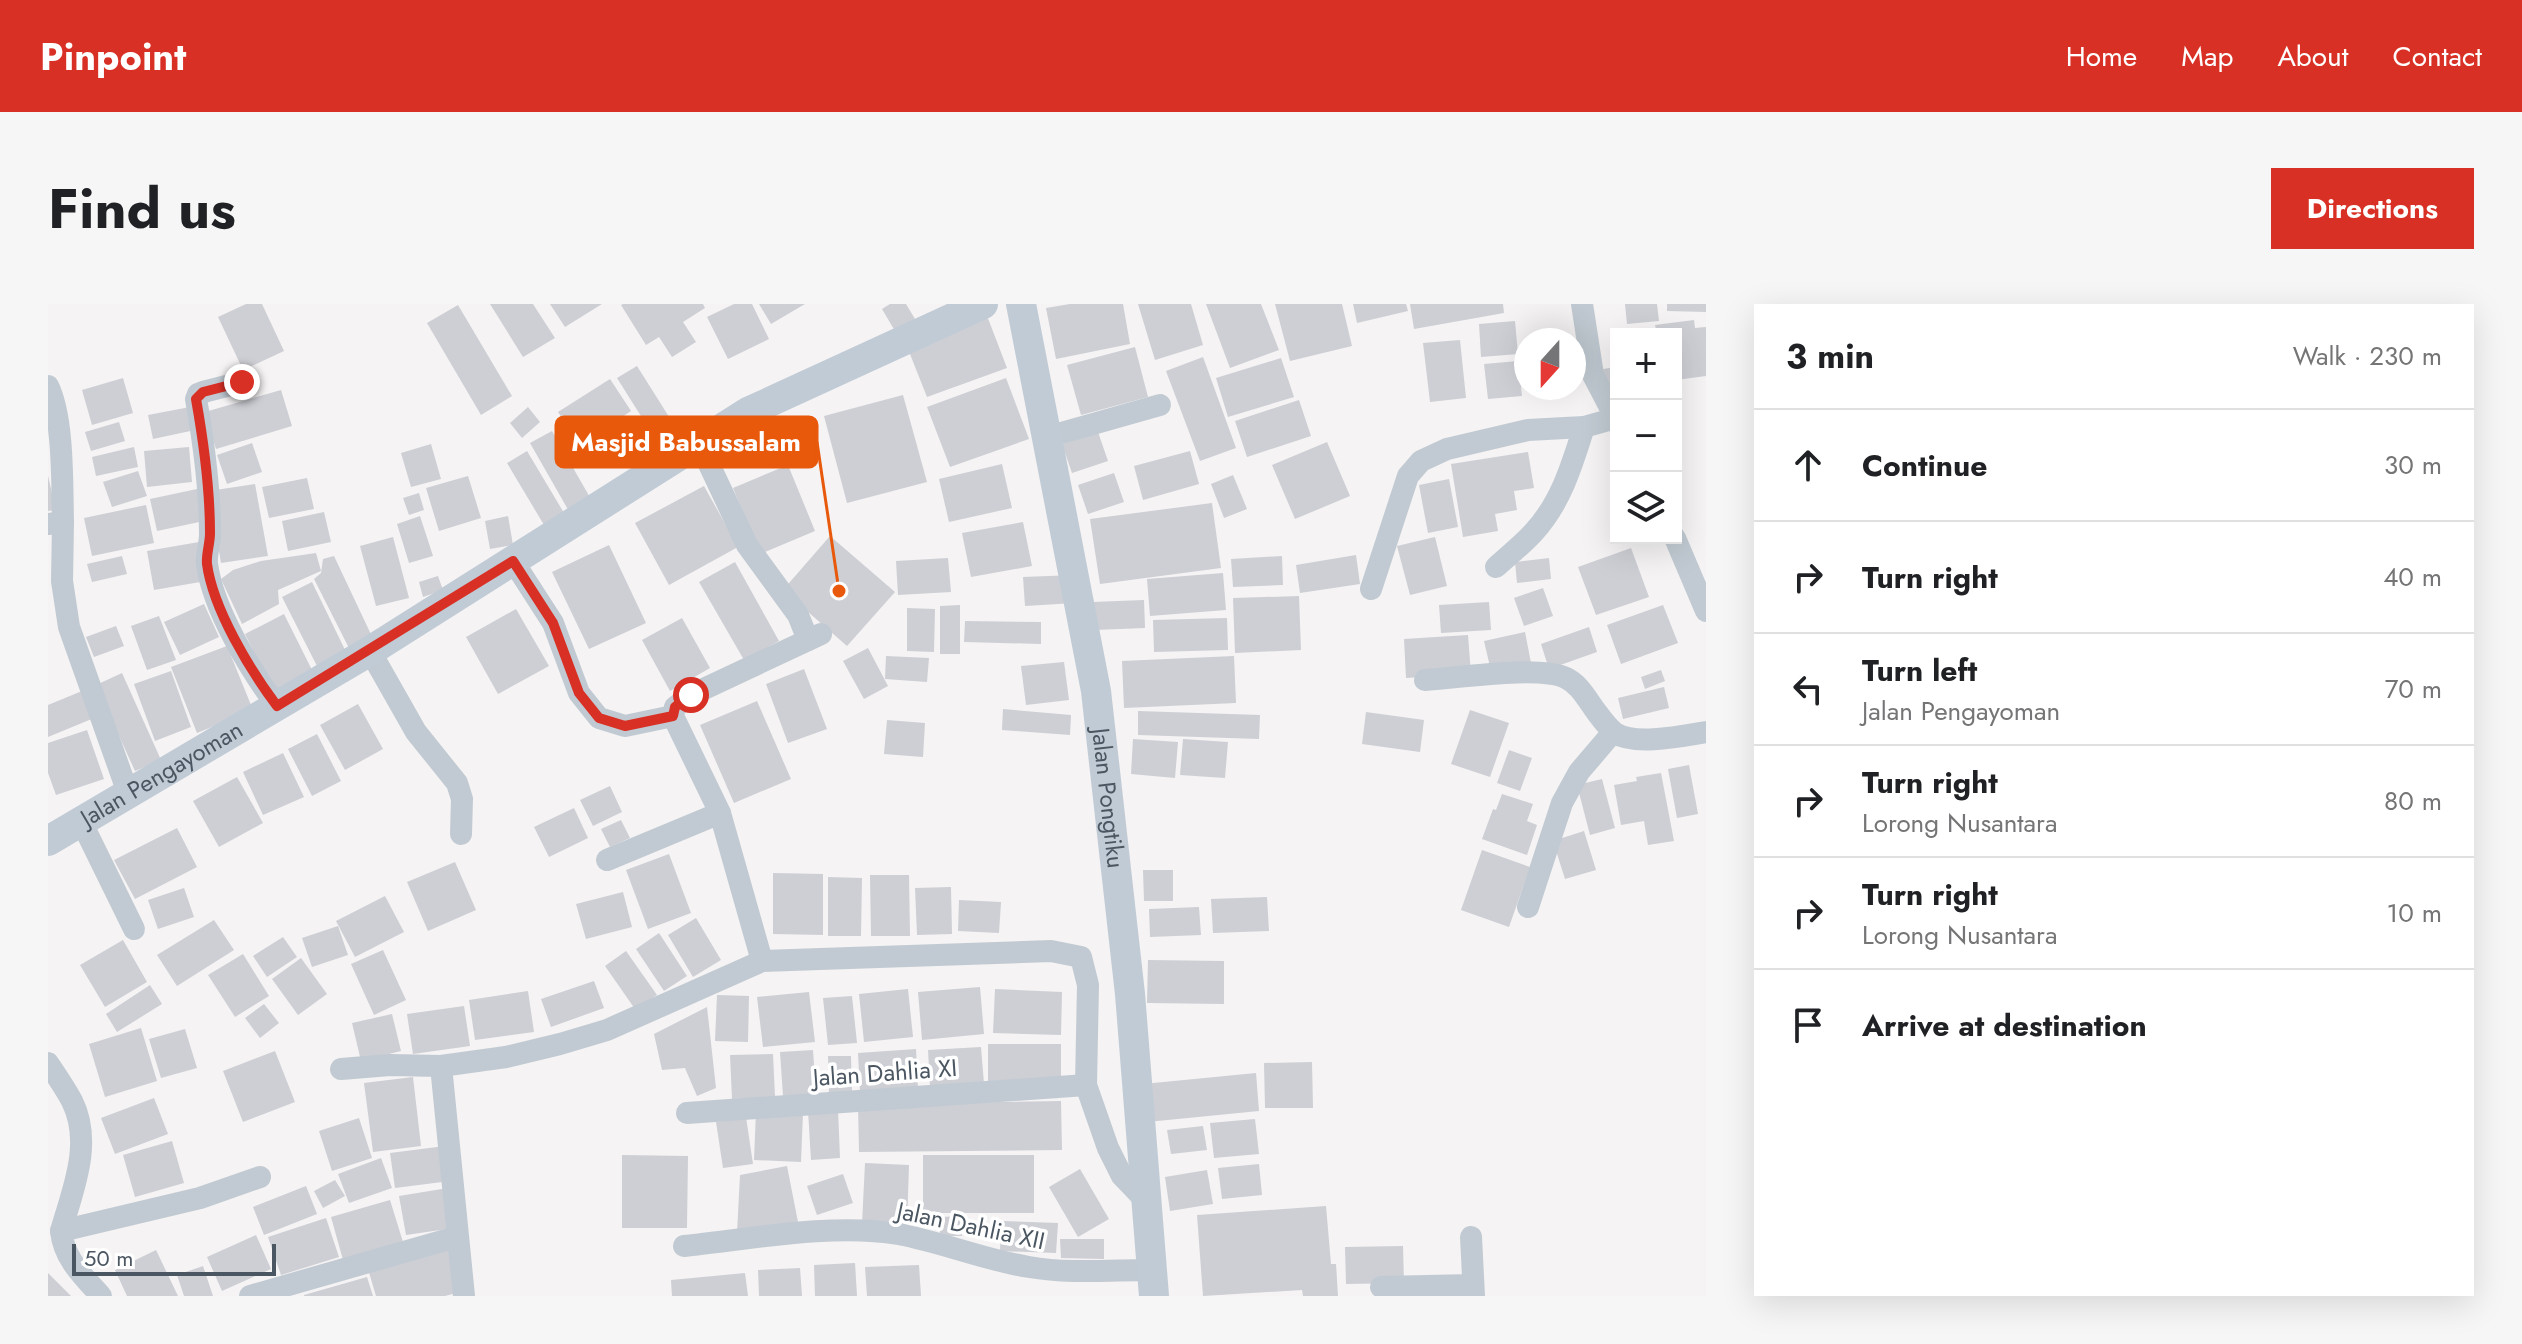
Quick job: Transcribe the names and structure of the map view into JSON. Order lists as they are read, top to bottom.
{
  "streets": {
    "street": [
      "Jalan Pengayoman",
      "Jalan Pongtiku",
      "Jalan Dahlia XI",
      "Jalan Dahlia XII"
    ]
  },
  "crossings": [
    ["Jalan Pongtiku", "Jalan Dahlia XII"]
  ],
  "places": ["Masjid Babussalam"],
  "scale_bar": "50 m",
  "north": "bottom",
  "page": {
    "header": "Pinpoint",
    "nav": [
      "Home",
      "Map",
      "About",
      "Contact"
    ],
    "title": "Find us",
    "buttons": "Directions",
    "heading": ["3 min", "Walk · 230 m"],
    "map_buttons": ["+", "−"],
    "list": [
      ["Continue", "30 m"],
      ["Turn right", "40 m"],
      ["Turn left", "Jalan Pengayoman", "70 m"],
      ["Turn right", "Lorong Nusantara", "80 m"],
      ["Turn right", "Lorong Nusantara", "10 m"],
      "Arrive at destination"
    ],
    "scale": "50 m"
  }
}
